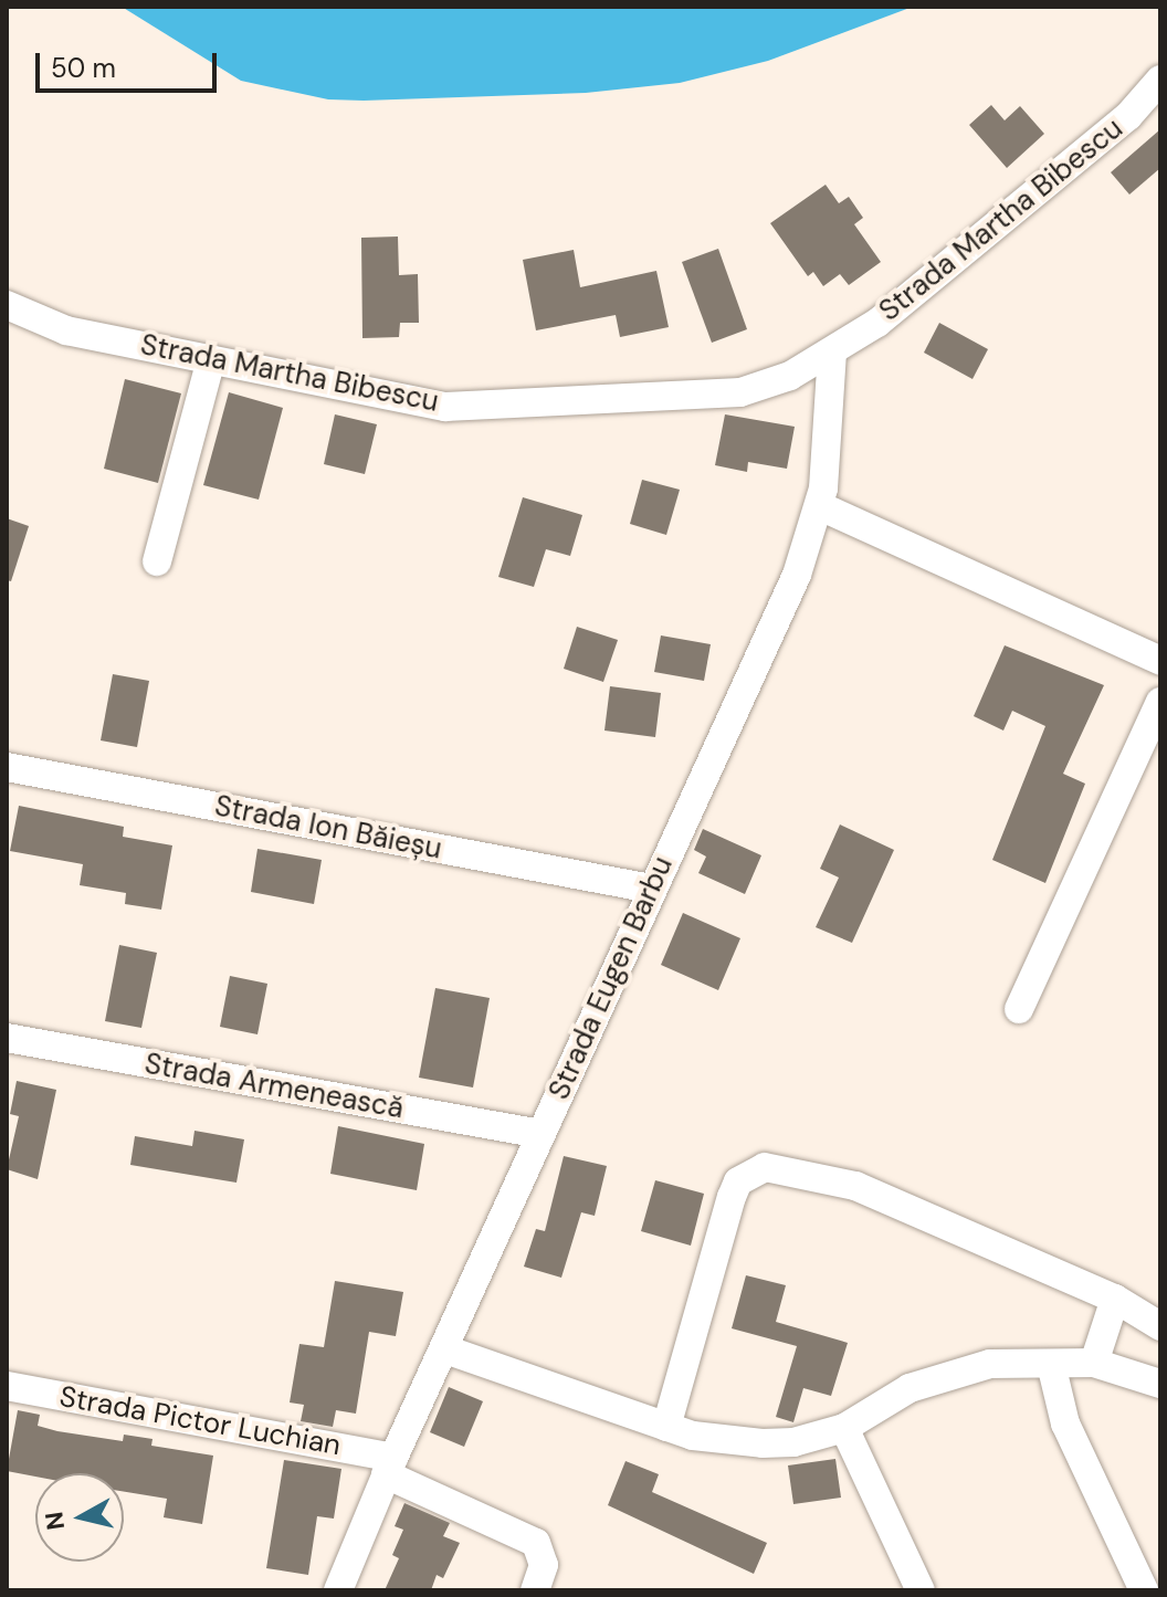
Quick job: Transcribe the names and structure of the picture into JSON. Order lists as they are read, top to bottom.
{
  "streets": {
    "street": [
      "Strada Martha Bibescu",
      "Strada Ion Băieșu",
      "Strada Eugen Barbu",
      "Strada Armenească",
      "Strada Pictor Luchian"
    ]
  },
  "crossings": [
    ["Strada Martha Bibescu", "Strada Eugen Barbu"],
    ["Strada Ion Băieșu", "Strada Eugen Barbu"],
    ["Strada Eugen Barbu", "Strada Armenească"],
    ["Strada Eugen Barbu", "Strada Pictor Luchian"]
  ],
  "scale_bar": "50 m",
  "north": "left"
}
